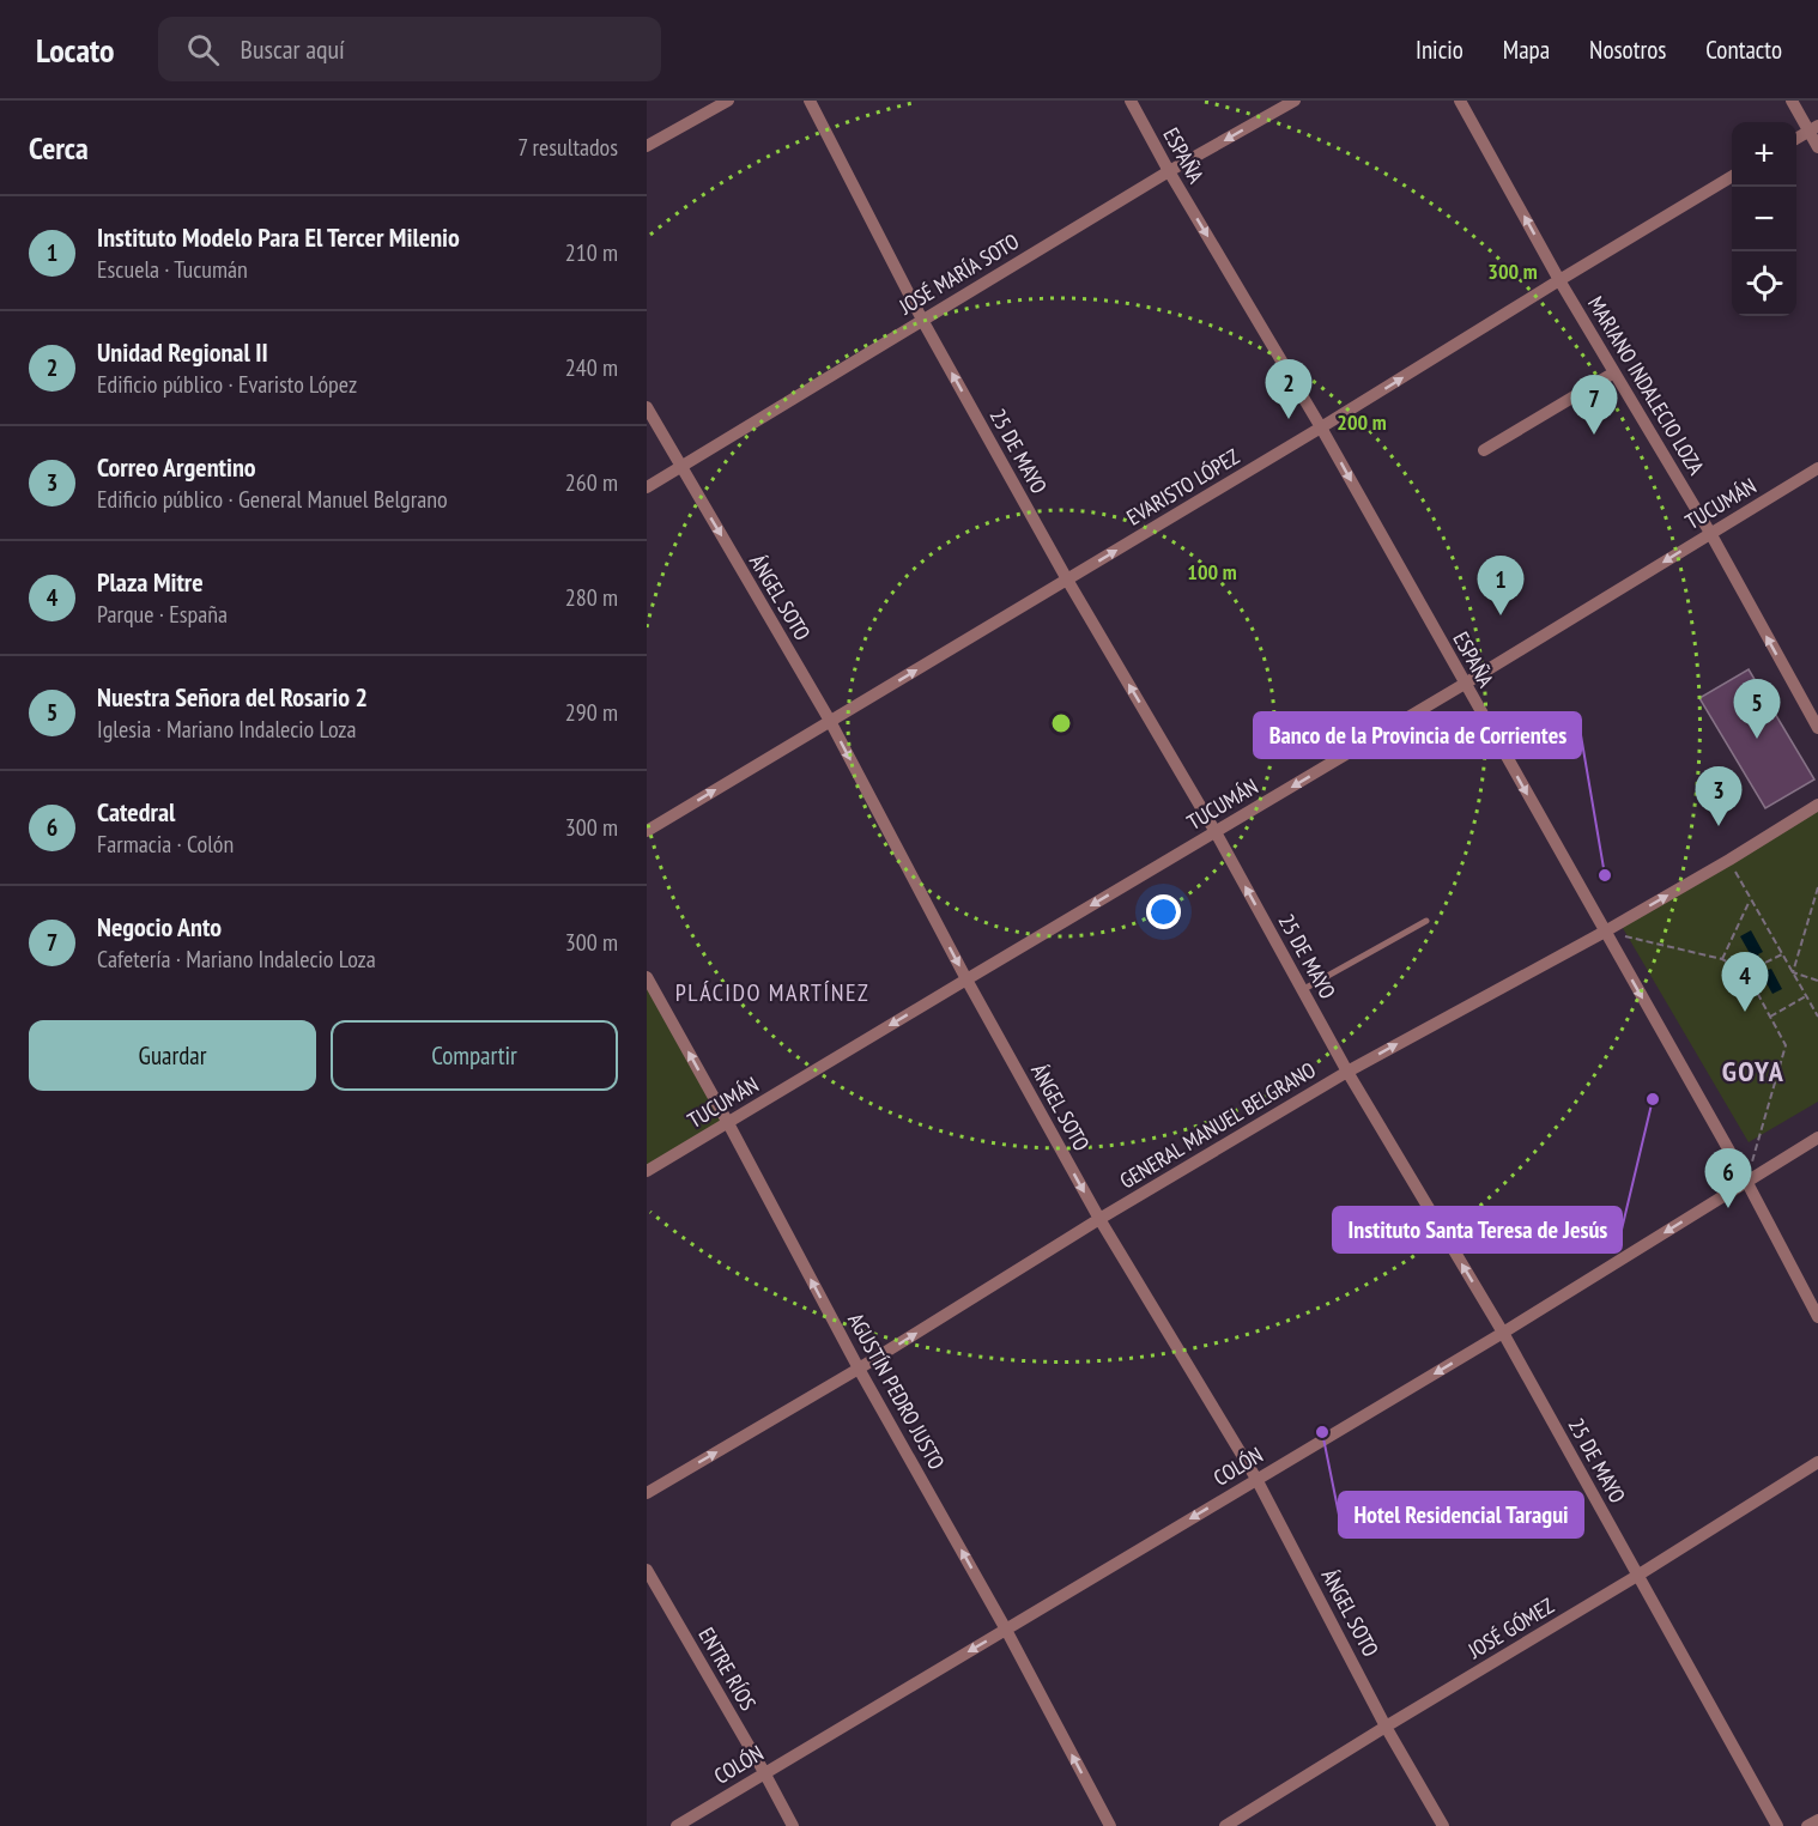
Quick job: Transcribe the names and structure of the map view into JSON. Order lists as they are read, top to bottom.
{
  "streets": {
    "street": [
      "ESPAÑA",
      "JOSÉ MARÍA SOTO",
      "MARIANO INDALECIO LOZA",
      "25 DE MAYO",
      "EVARISTO LÓPEZ",
      "TUCUMÁN",
      "ÁNGEL SOTO",
      "GENERAL MANUEL BELGRANO",
      "AGUSTÍN PEDRO JUSTO",
      "COLÓN",
      "JOSÉ GÓMEZ",
      "ENTRE RÍOS"
    ]
  },
  "crossings": [
    ["ESPAÑA", "JOSÉ MARÍA SOTO"],
    ["ESPAÑA", "EVARISTO LÓPEZ"],
    ["ESPAÑA", "TUCUMÁN"],
    ["ESPAÑA", "GENERAL MANUEL BELGRANO"],
    ["ESPAÑA", "COLÓN"],
    ["JOSÉ MARÍA SOTO", "25 DE MAYO"],
    ["JOSÉ MARÍA SOTO", "ÁNGEL SOTO"],
    ["MARIANO INDALECIO LOZA", "EVARISTO LÓPEZ"],
    ["MARIANO INDALECIO LOZA", "TUCUMÁN"],
    ["25 DE MAYO", "EVARISTO LÓPEZ"],
    ["25 DE MAYO", "TUCUMÁN"],
    ["25 DE MAYO", "GENERAL MANUEL BELGRANO"],
    ["25 DE MAYO", "COLÓN"],
    ["25 DE MAYO", "JOSÉ GÓMEZ"],
    ["EVARISTO LÓPEZ", "ÁNGEL SOTO"],
    ["TUCUMÁN", "ÁNGEL SOTO"],
    ["TUCUMÁN", "AGUSTÍN PEDRO JUSTO"],
    ["ÁNGEL SOTO", "GENERAL MANUEL BELGRANO"],
    ["ÁNGEL SOTO", "COLÓN"],
    ["ÁNGEL SOTO", "JOSÉ GÓMEZ"],
    ["GENERAL MANUEL BELGRANO", "AGUSTÍN PEDRO JUSTO"],
    ["AGUSTÍN PEDRO JUSTO", "COLÓN"],
    ["COLÓN", "ENTRE RÍOS"]
  ],
  "one_way": [
    "ESPAÑA",
    "MARIANO INDALECIO LOZA",
    "25 DE MAYO",
    "EVARISTO LÓPEZ",
    "TUCUMÁN",
    "ÁNGEL SOTO",
    "GENERAL MANUEL BELGRANO",
    "AGUSTÍN PEDRO JUSTO",
    "COLÓN"
  ],
  "districts": ["PLÁCIDO MARTÍNEZ", "GOYA"],
  "places": ["Banco de la Provincia de Corrientes", "Instituto Santa Teresa de Jesús", "Hotel Residencial Taragui"],
  "page": {
    "header": "Locato",
    "search": "Buscar aquí",
    "nav": [
      "Inicio",
      "Mapa",
      "Nosotros",
      "Contacto"
    ],
    "heading": ["Cerca", "7 resultados"],
    "map_buttons": ["+", "−"],
    "list": [
      {
        "mark": "1",
        "name": "Instituto Modelo Para El Tercer Milenio",
        "note": "Escuela · Tucumán",
        "value": "210 m"
      },
      {
        "mark": "2",
        "name": "Unidad Regional II",
        "note": "Edificio público · Evaristo López",
        "value": "240 m"
      },
      {
        "mark": "3",
        "name": "Correo Argentino",
        "note": "Edificio público · General Manuel Belgrano",
        "value": "260 m"
      },
      {
        "mark": "4",
        "name": "Plaza Mitre",
        "note": "Parque · España",
        "value": "280 m"
      },
      {
        "mark": "5",
        "name": "Nuestra Señora del Rosario 2",
        "note": "Iglesia · Mariano Indalecio Loza",
        "value": "290 m"
      },
      {
        "mark": "6",
        "name": "Catedral",
        "note": "Farmacia · Colón",
        "value": "300 m"
      },
      {
        "mark": "7",
        "name": "Negocio Anto",
        "note": "Cafetería · Mariano Indalecio Loza",
        "value": "300 m"
      }
    ],
    "pins": [
      "2",
      "7",
      "1",
      "5",
      "3",
      "4",
      "6"
    ],
    "buttons": ["Guardar", "Compartir"]
  },
  "rings": ["300 m", "200 m", "100 m"]
}
